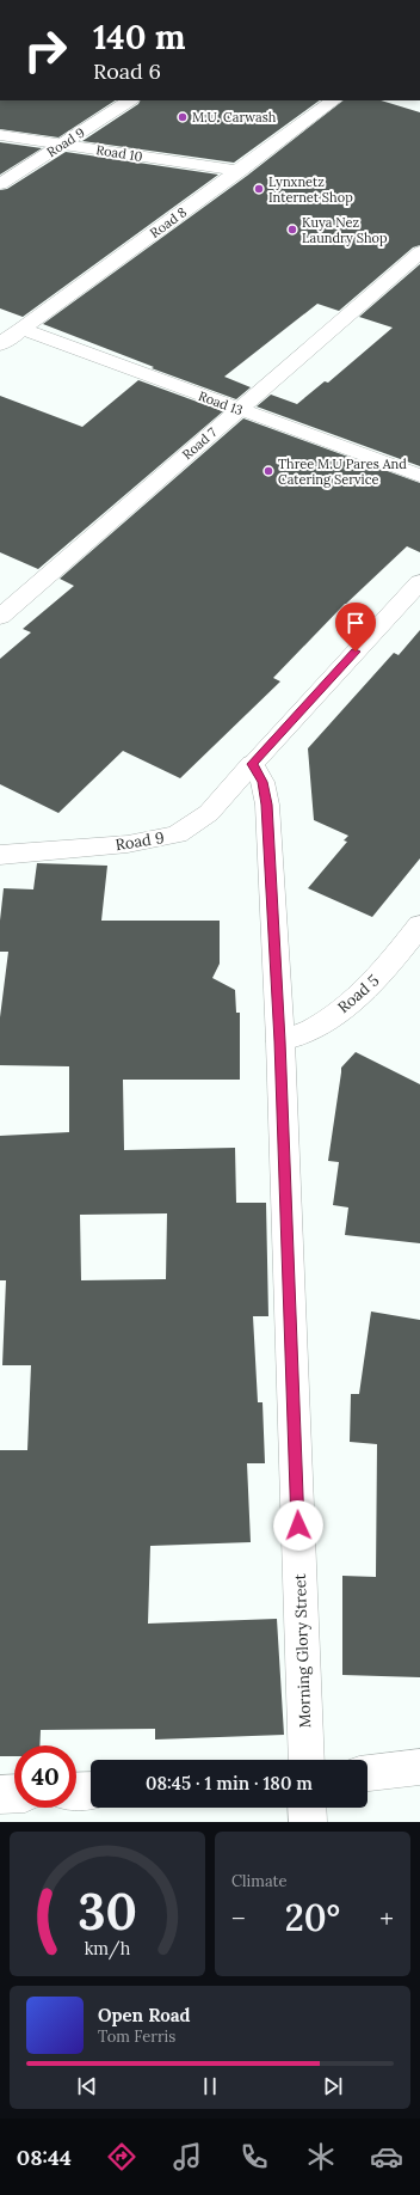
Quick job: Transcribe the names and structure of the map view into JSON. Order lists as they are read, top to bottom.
{
  "streets": {
    "street": [
      "Road 9",
      "Road 10",
      "Road 8",
      "Road 13",
      "Road 7",
      "Road 5",
      "Morning Glory Street"
    ]
  },
  "crossings": [
    ["Road 9", "Road 10"],
    ["Road 9", "Morning Glory Street"],
    ["Road 10", "Road 8"],
    ["Road 8", "Road 13"],
    ["Road 13", "Road 7"],
    ["Road 5", "Morning Glory Street"]
  ],
  "places": [
    "M.U. Carwash",
    "Lynxnetz Internet Shop",
    "Kuya Nez Laundry Shop",
    "Three M.U Pares And Catering Service"
  ],
  "page": {
    "turn": ["140 m", "Road 6"],
    "limit": "40",
    "trip": "08:45 · 1 min · 180 m",
    "tile": "Climate",
    "heat": ["−", "20°", "+"],
    "song": ["Open Road", "Tom Ferris"],
    "tabs": "08:44",
    "gauge": ["30", "km/h"]
  }
}
